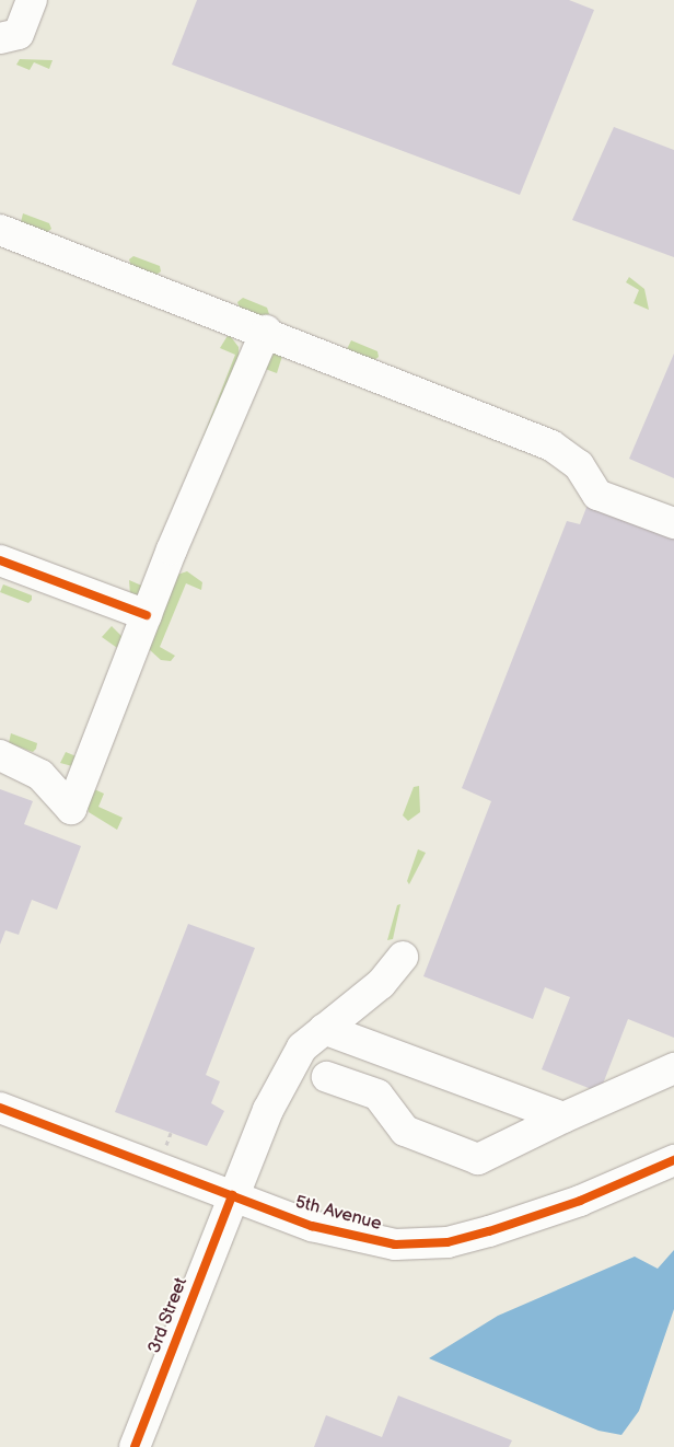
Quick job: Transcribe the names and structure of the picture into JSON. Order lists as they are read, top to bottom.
{
  "streets": {
    "street": ["5th Avenue", "3rd Street"]
  },
  "crossings": [
    ["5th Avenue", "3rd Street"]
  ]
}
